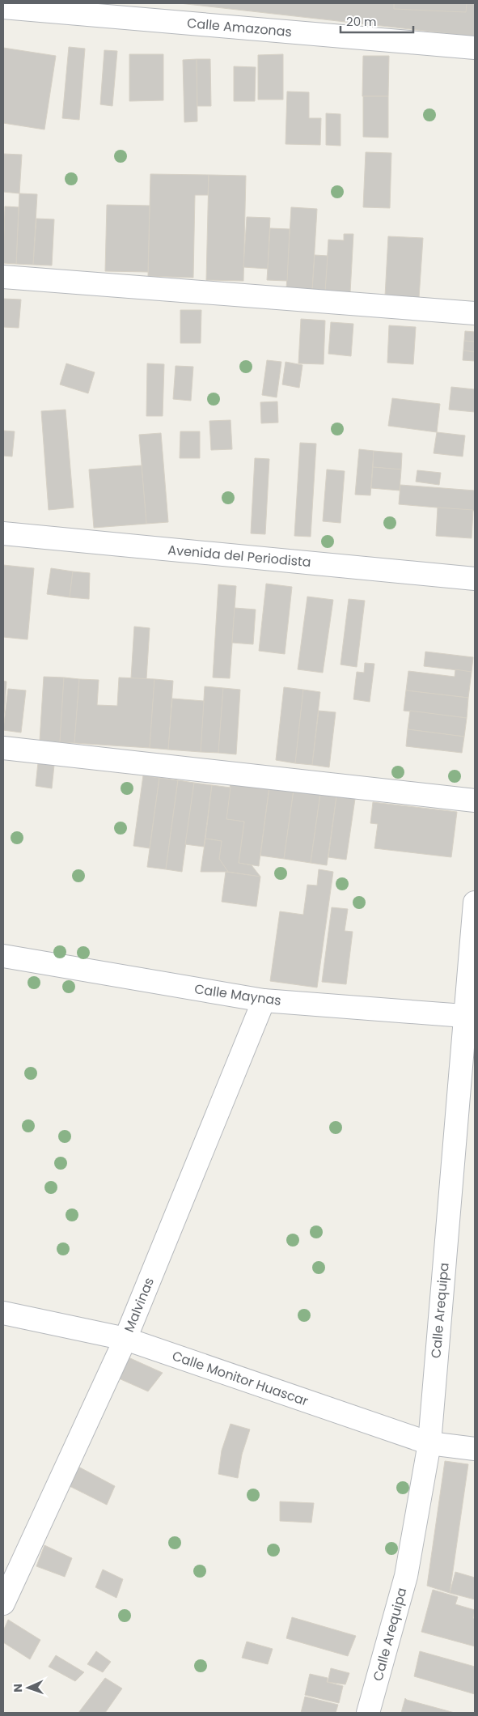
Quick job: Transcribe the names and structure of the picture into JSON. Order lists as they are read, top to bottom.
{
  "streets": {
    "street": [
      "Calle Amazonas",
      "Avenida del Periodista",
      "Calle Maynas",
      "Malvinas",
      "Calle Arequipa",
      "Calle Monitor Huascar"
    ]
  },
  "crossings": [
    ["Calle Maynas", "Malvinas"],
    ["Calle Maynas", "Calle Arequipa"],
    ["Malvinas", "Calle Monitor Huascar"],
    ["Calle Arequipa", "Calle Monitor Huascar"]
  ],
  "scale_bar": "20 m",
  "north": "left"
}
